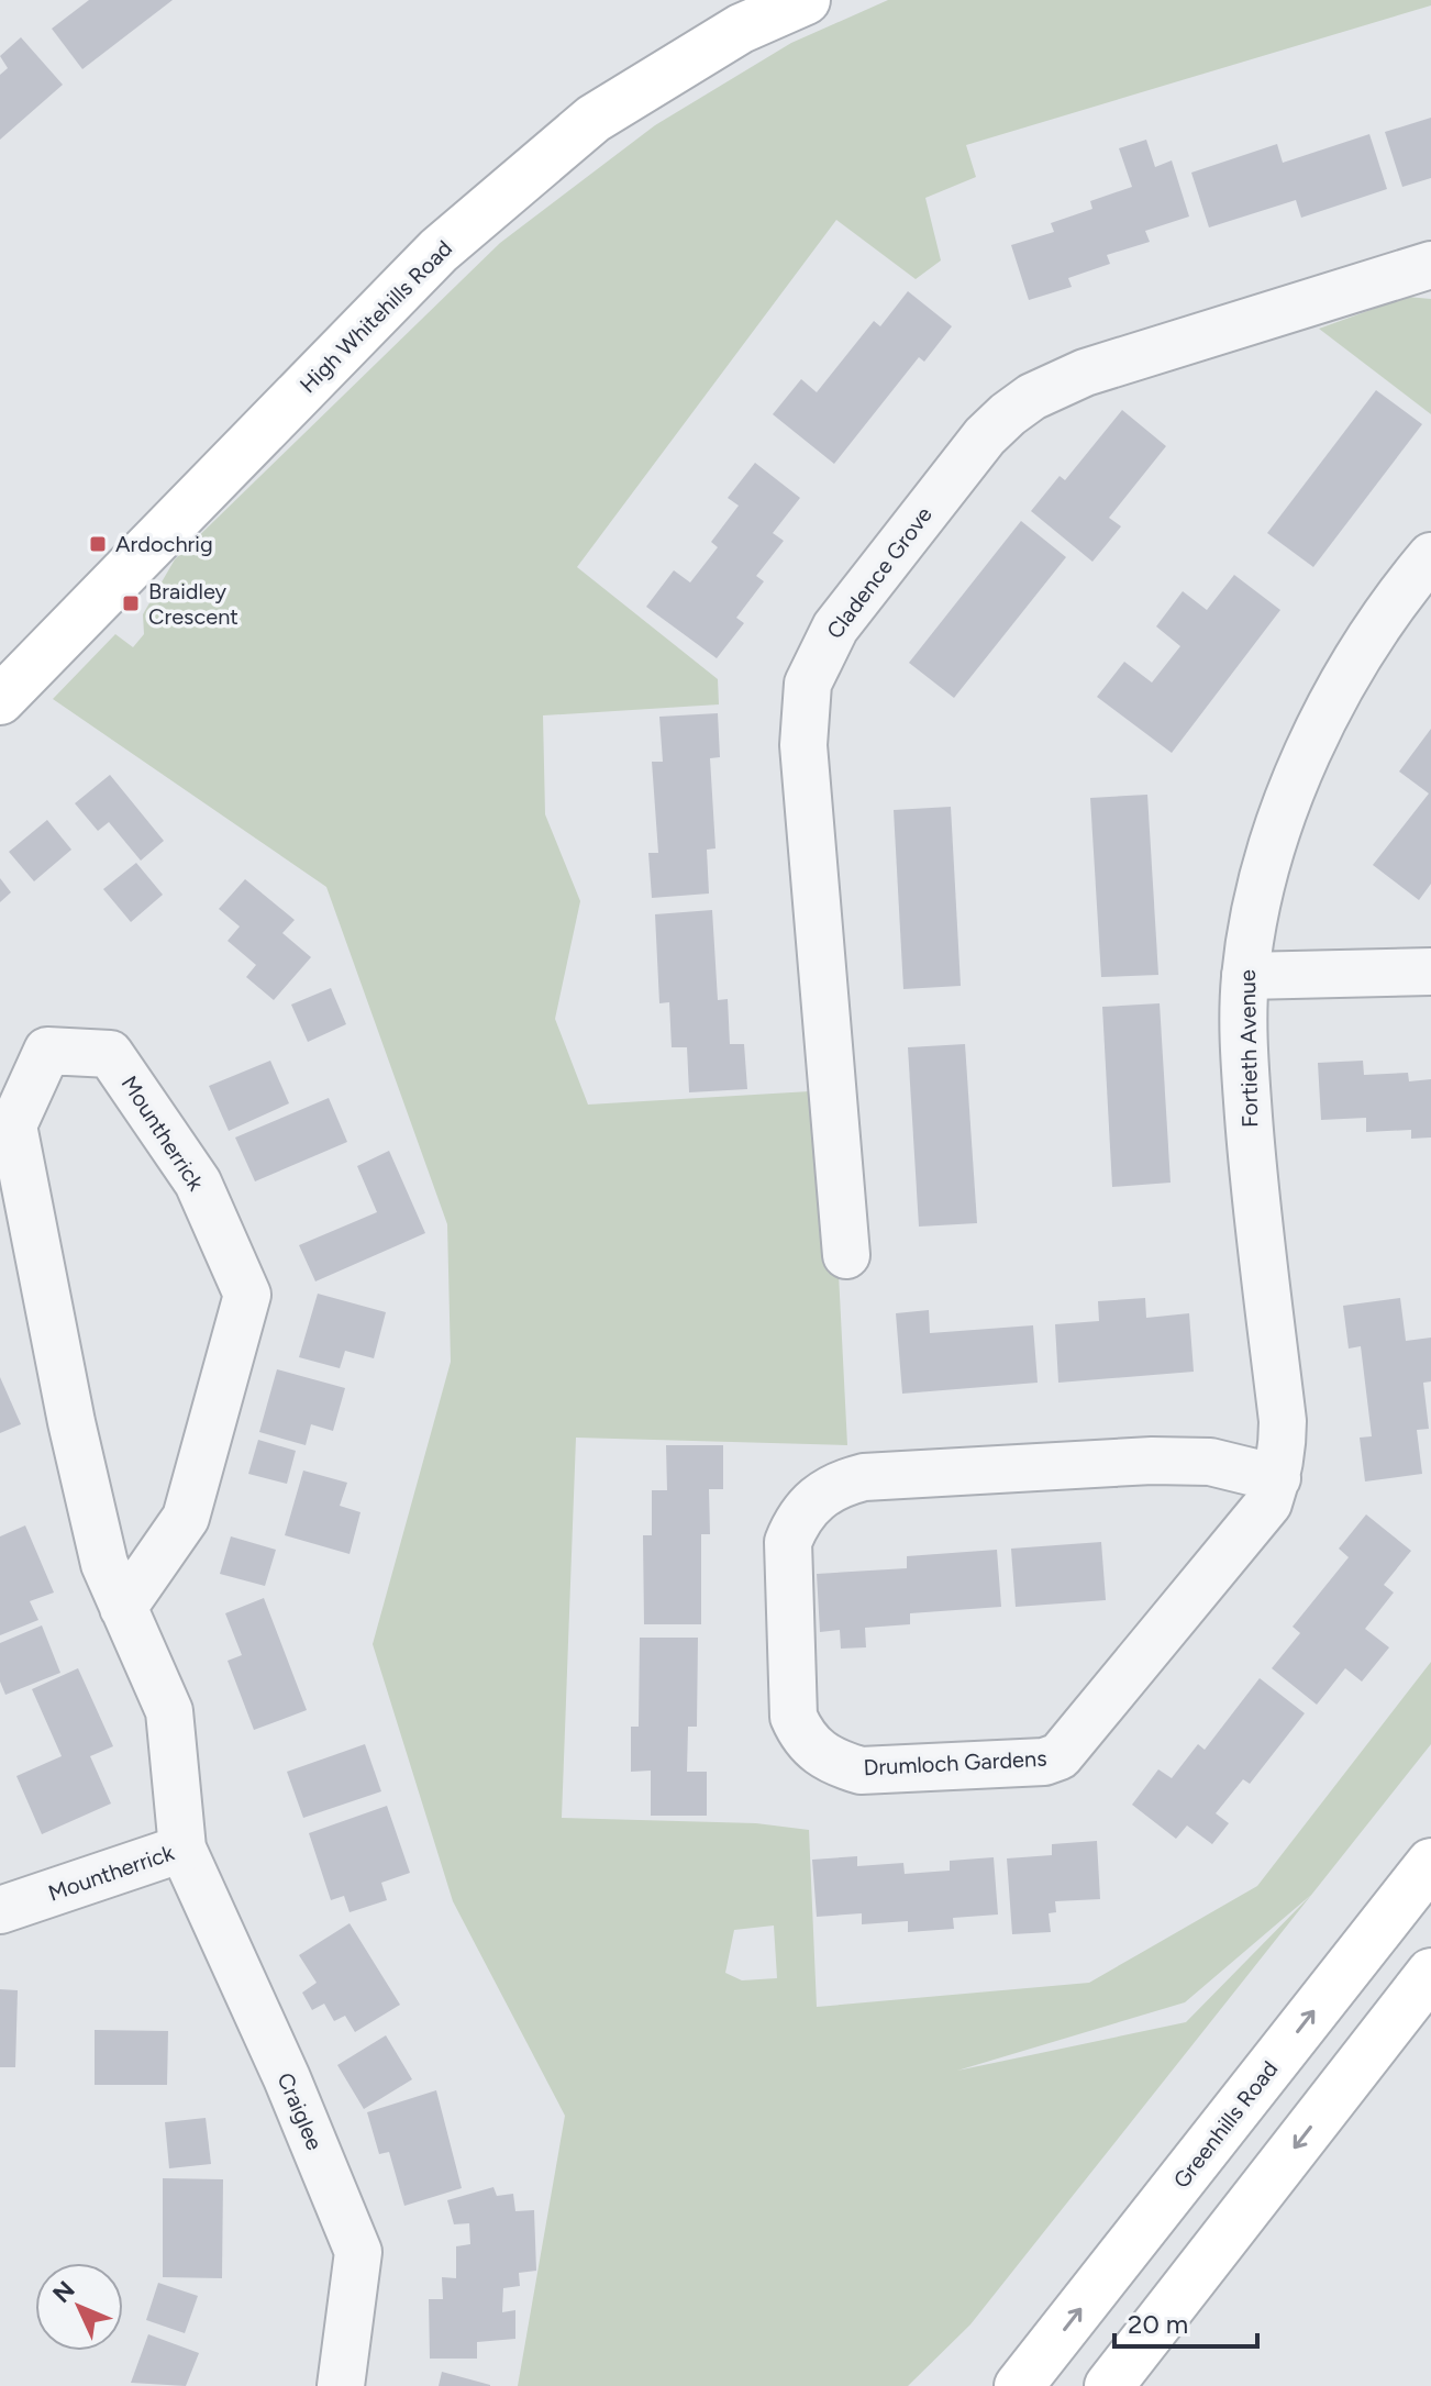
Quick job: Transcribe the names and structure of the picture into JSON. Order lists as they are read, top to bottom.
{
  "streets": {
    "street": [
      "High Whitehills Road",
      "Cladence Grove",
      "Fortieth Avenue",
      "Mountherrick",
      "Drumloch Gardens",
      "Craiglee",
      "Greenhills Road"
    ]
  },
  "crossings": [
    ["Fortieth Avenue", "Drumloch Gardens"],
    ["Mountherrick", "Craiglee"]
  ],
  "places": {
    "transit": ["Ardochrig", "Braidley Crescent"]
  },
  "scale_bar": "20 m",
  "north": "top left"
}
